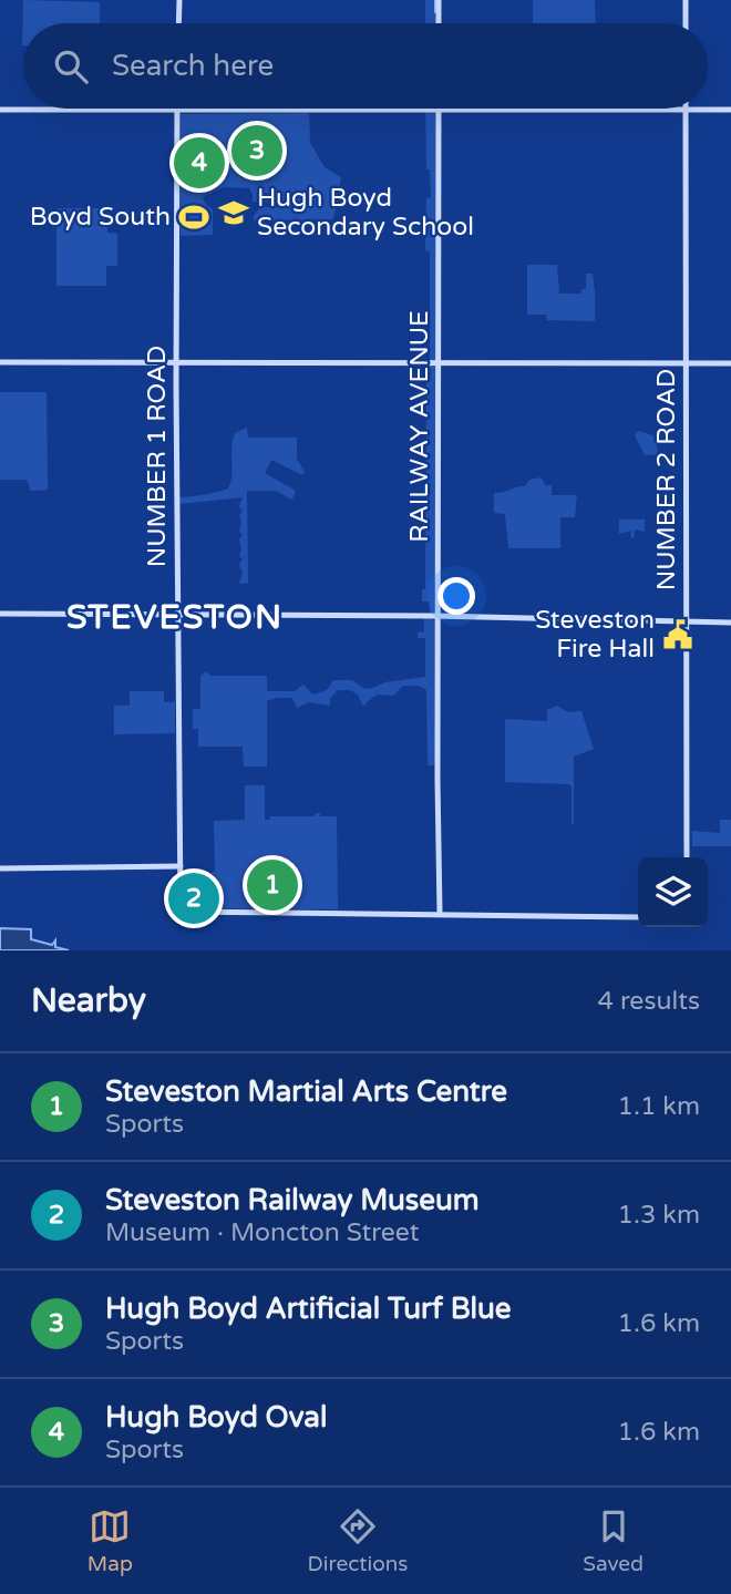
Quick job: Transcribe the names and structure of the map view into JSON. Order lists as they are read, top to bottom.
{
  "streets": {
    "street": ["RAILWAY AVENUE", "NUMBER 1 ROAD", "NUMBER 2 ROAD"]
  },
  "crossings": [
    ["RAILWAY AVENUE", "NUMBER 1 ROAD"]
  ],
  "districts": ["STEVESTON"],
  "places": {
    "school or university": ["Hugh Boyd Secondary School"],
    "sports": ["Boyd South"],
    "public building": ["Steveston Fire Hall"]
  },
  "page": {
    "search": "Search here",
    "pins": [
      "3",
      "4",
      "1",
      "2"
    ],
    "heading": ["Nearby", "4 results"],
    "list": [
      {
        "mark": "1",
        "name": "Steveston Martial Arts Centre",
        "note": "Sports",
        "value": "1.1 km"
      },
      {
        "mark": "2",
        "name": "Steveston Railway Museum",
        "note": "Museum · Moncton Street",
        "value": "1.3 km"
      },
      {
        "mark": "3",
        "name": "Hugh Boyd Artificial Turf Blue",
        "note": "Sports",
        "value": "1.6 km"
      },
      {
        "mark": "4",
        "name": "Hugh Boyd Oval",
        "note": "Sports",
        "value": "1.6 km"
      }
    ],
    "nav": ["Map", "Directions", "Saved"]
  }
}
